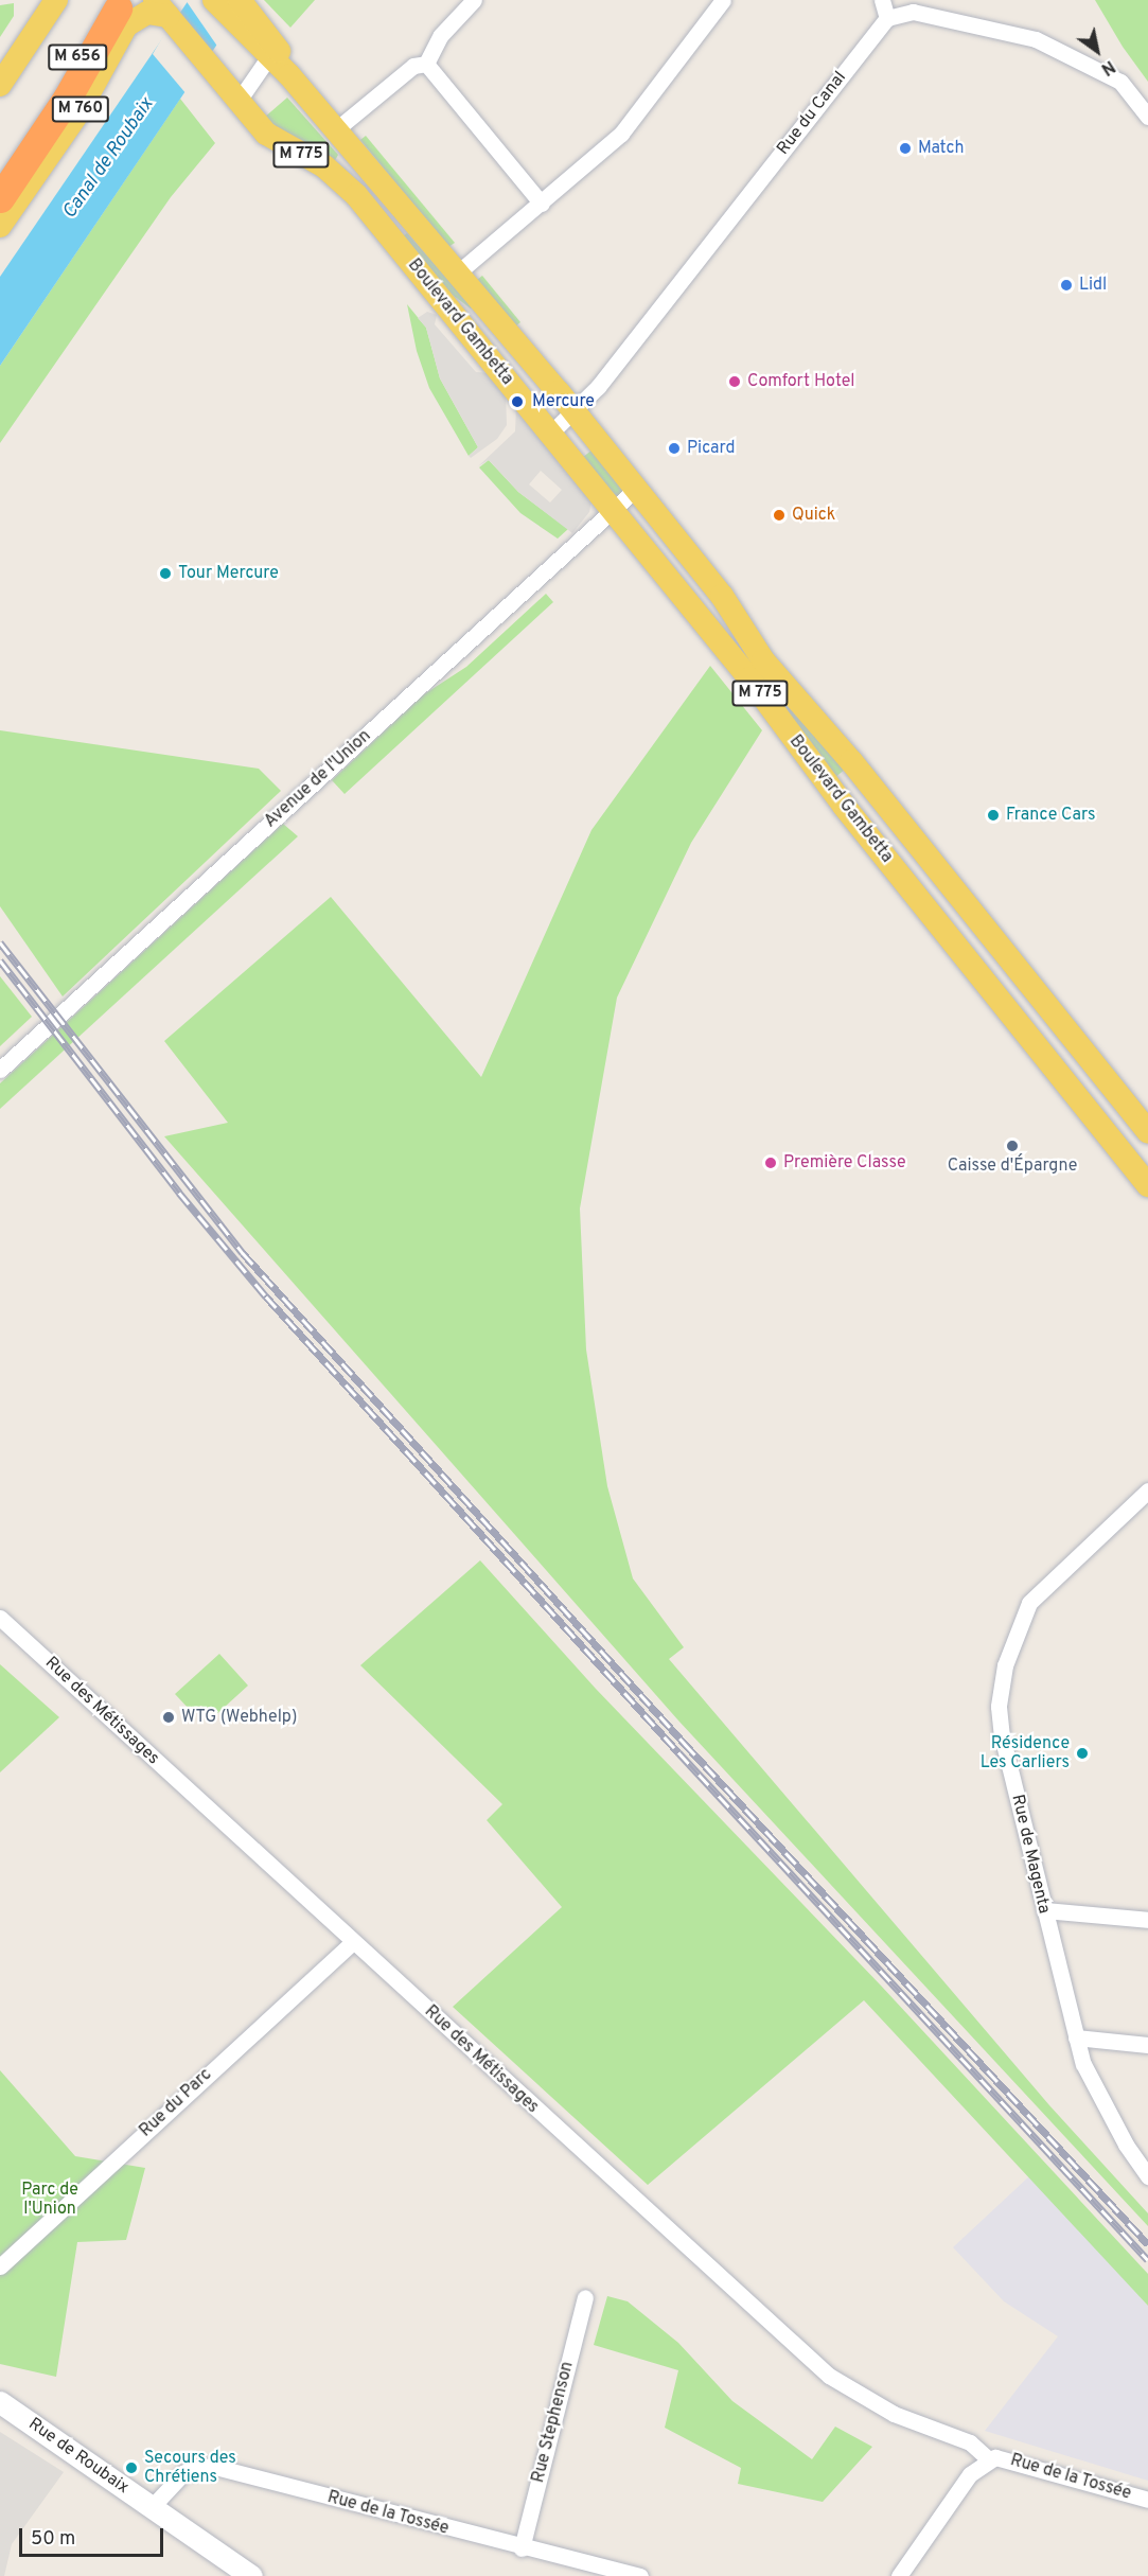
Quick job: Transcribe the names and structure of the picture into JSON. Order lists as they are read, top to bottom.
{
  "streets": {
    "highway": ["M 656"],
    "main road": ["M 760", "M 775", "Boulevard Gambetta"],
    "street": [
      "Rue du Canal",
      "Avenue de l'Union",
      "Rue des Métissages",
      "Rue de Magenta",
      "Rue du Parc",
      "Rue Stephenson",
      "Rue de Roubaix",
      "Rue de la Tossée"
    ]
  },
  "crossings": [
    ["M 760", "M 775"],
    ["Rue du Canal", "Boulevard Gambetta"],
    ["M 775", "Boulevard Gambetta"],
    ["Boulevard Gambetta", "Avenue de l'Union"],
    ["Rue des Métissages", "Rue du Parc"],
    ["Rue des Métissages", "Rue de la Tossée"],
    ["Rue Stephenson", "Rue de la Tossée"],
    ["Rue de Roubaix", "Rue de la Tossée"]
  ],
  "water": ["Canal de Roubaix"],
  "parks": ["Parc de l'Union"],
  "places": [
    "Match",
    "Lidl",
    "Comfort Hotel",
    "Mercure",
    "Picard",
    "Quick",
    "Tour Mercure",
    "France Cars",
    "Caisse d'Épargne",
    "Première Classe",
    "WTG (Webhelp)",
    "Résidence Les Carliers",
    "Secours des Chrétiens"
  ],
  "scale_bar": "50 m",
  "north": "bottom right"
}
